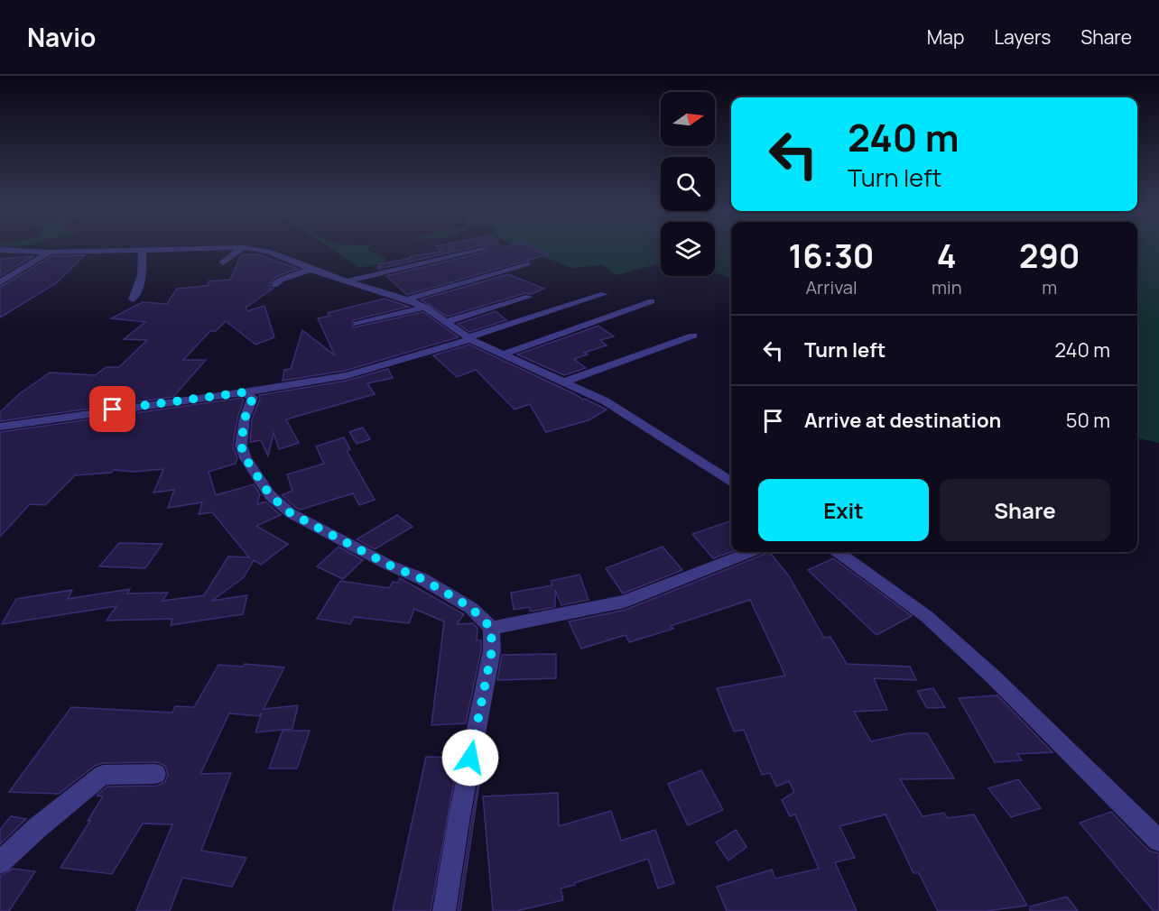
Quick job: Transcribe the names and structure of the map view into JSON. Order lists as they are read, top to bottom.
{
  "north": "right",
  "page": {
    "header": "Navio",
    "nav": ["Map", "Layers", "Share"],
    "turn": ["240 m", "Turn left"],
    "eta": [
      "16:30",
      "Arrival",
      "4",
      "min",
      "290",
      "m"
    ],
    "list": [
      {
        "name": "Turn left",
        "value": "240 m"
      },
      {
        "name": "Arrive at destination",
        "value": "50 m"
      }
    ],
    "buttons": ["Exit", "Share"]
  }
}
